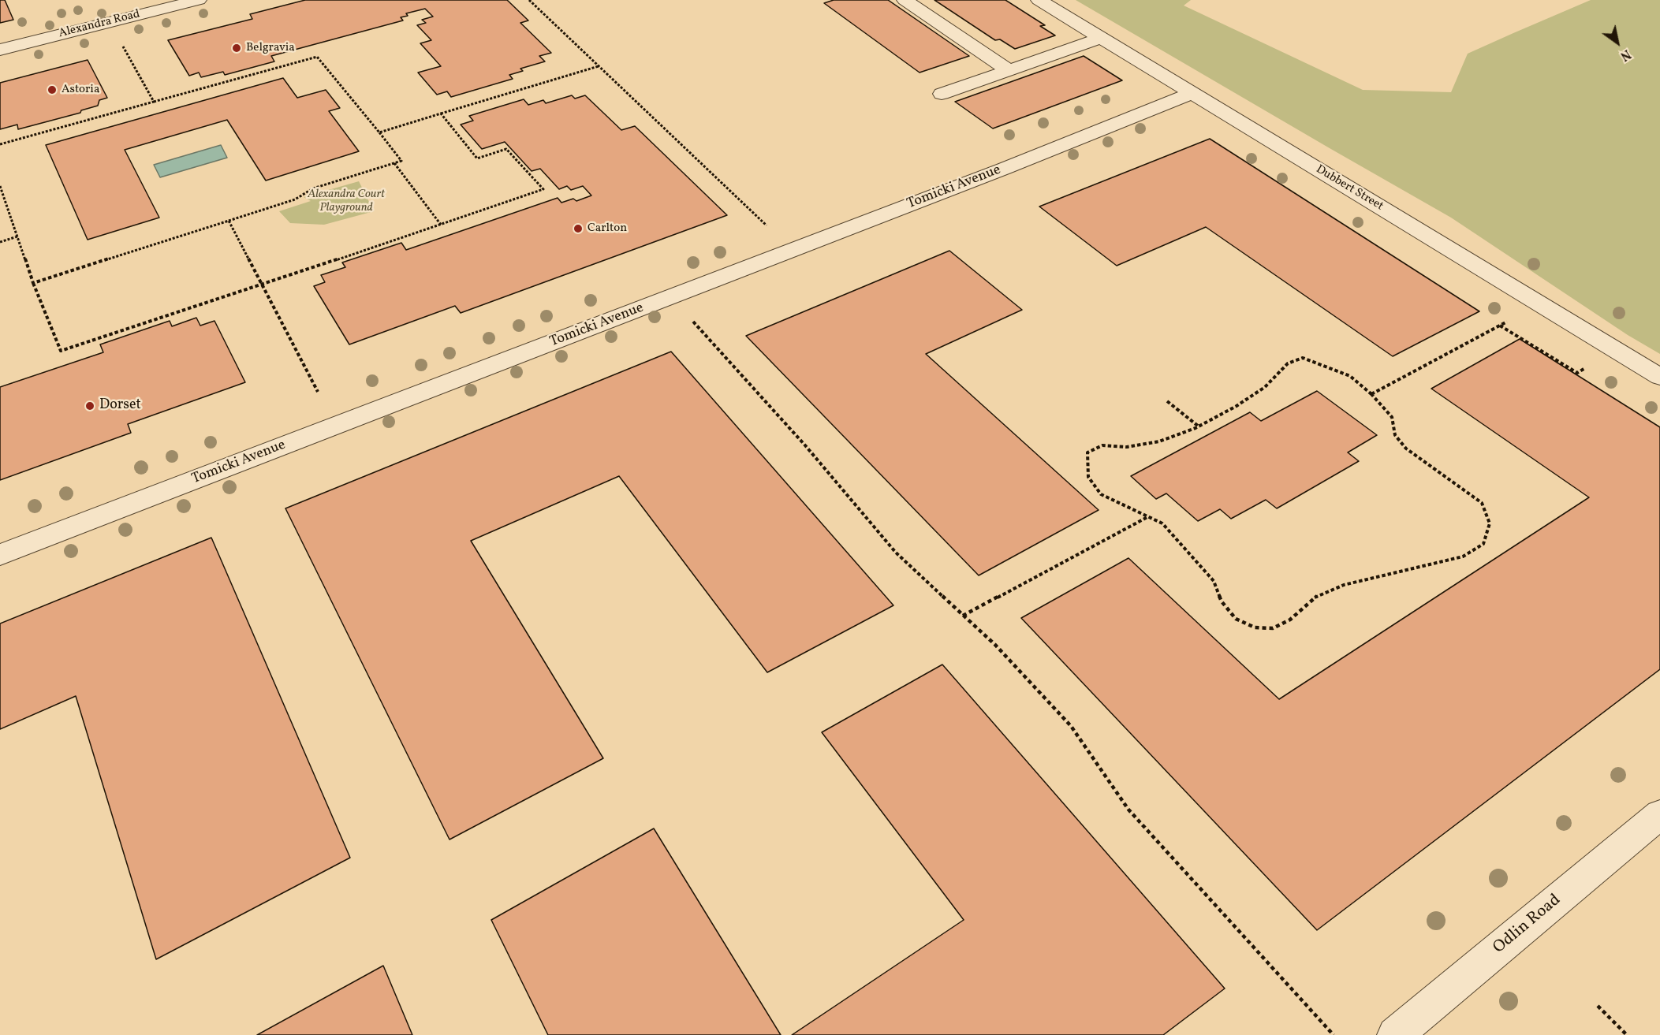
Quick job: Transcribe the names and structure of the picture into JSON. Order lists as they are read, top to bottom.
{
  "streets": {
    "street": [
      "Alexandra Road",
      "Tomicki Avenue",
      "Dubbert Street",
      "Odlin Road"
    ]
  },
  "crossings": [
    ["Tomicki Avenue", "Dubbert Street"]
  ],
  "parks": ["Alexandra Court Playground"],
  "places": [
    "Belgravia",
    "Astoria",
    "Carlton",
    "Dorset"
  ],
  "north": "bottom right"
}
